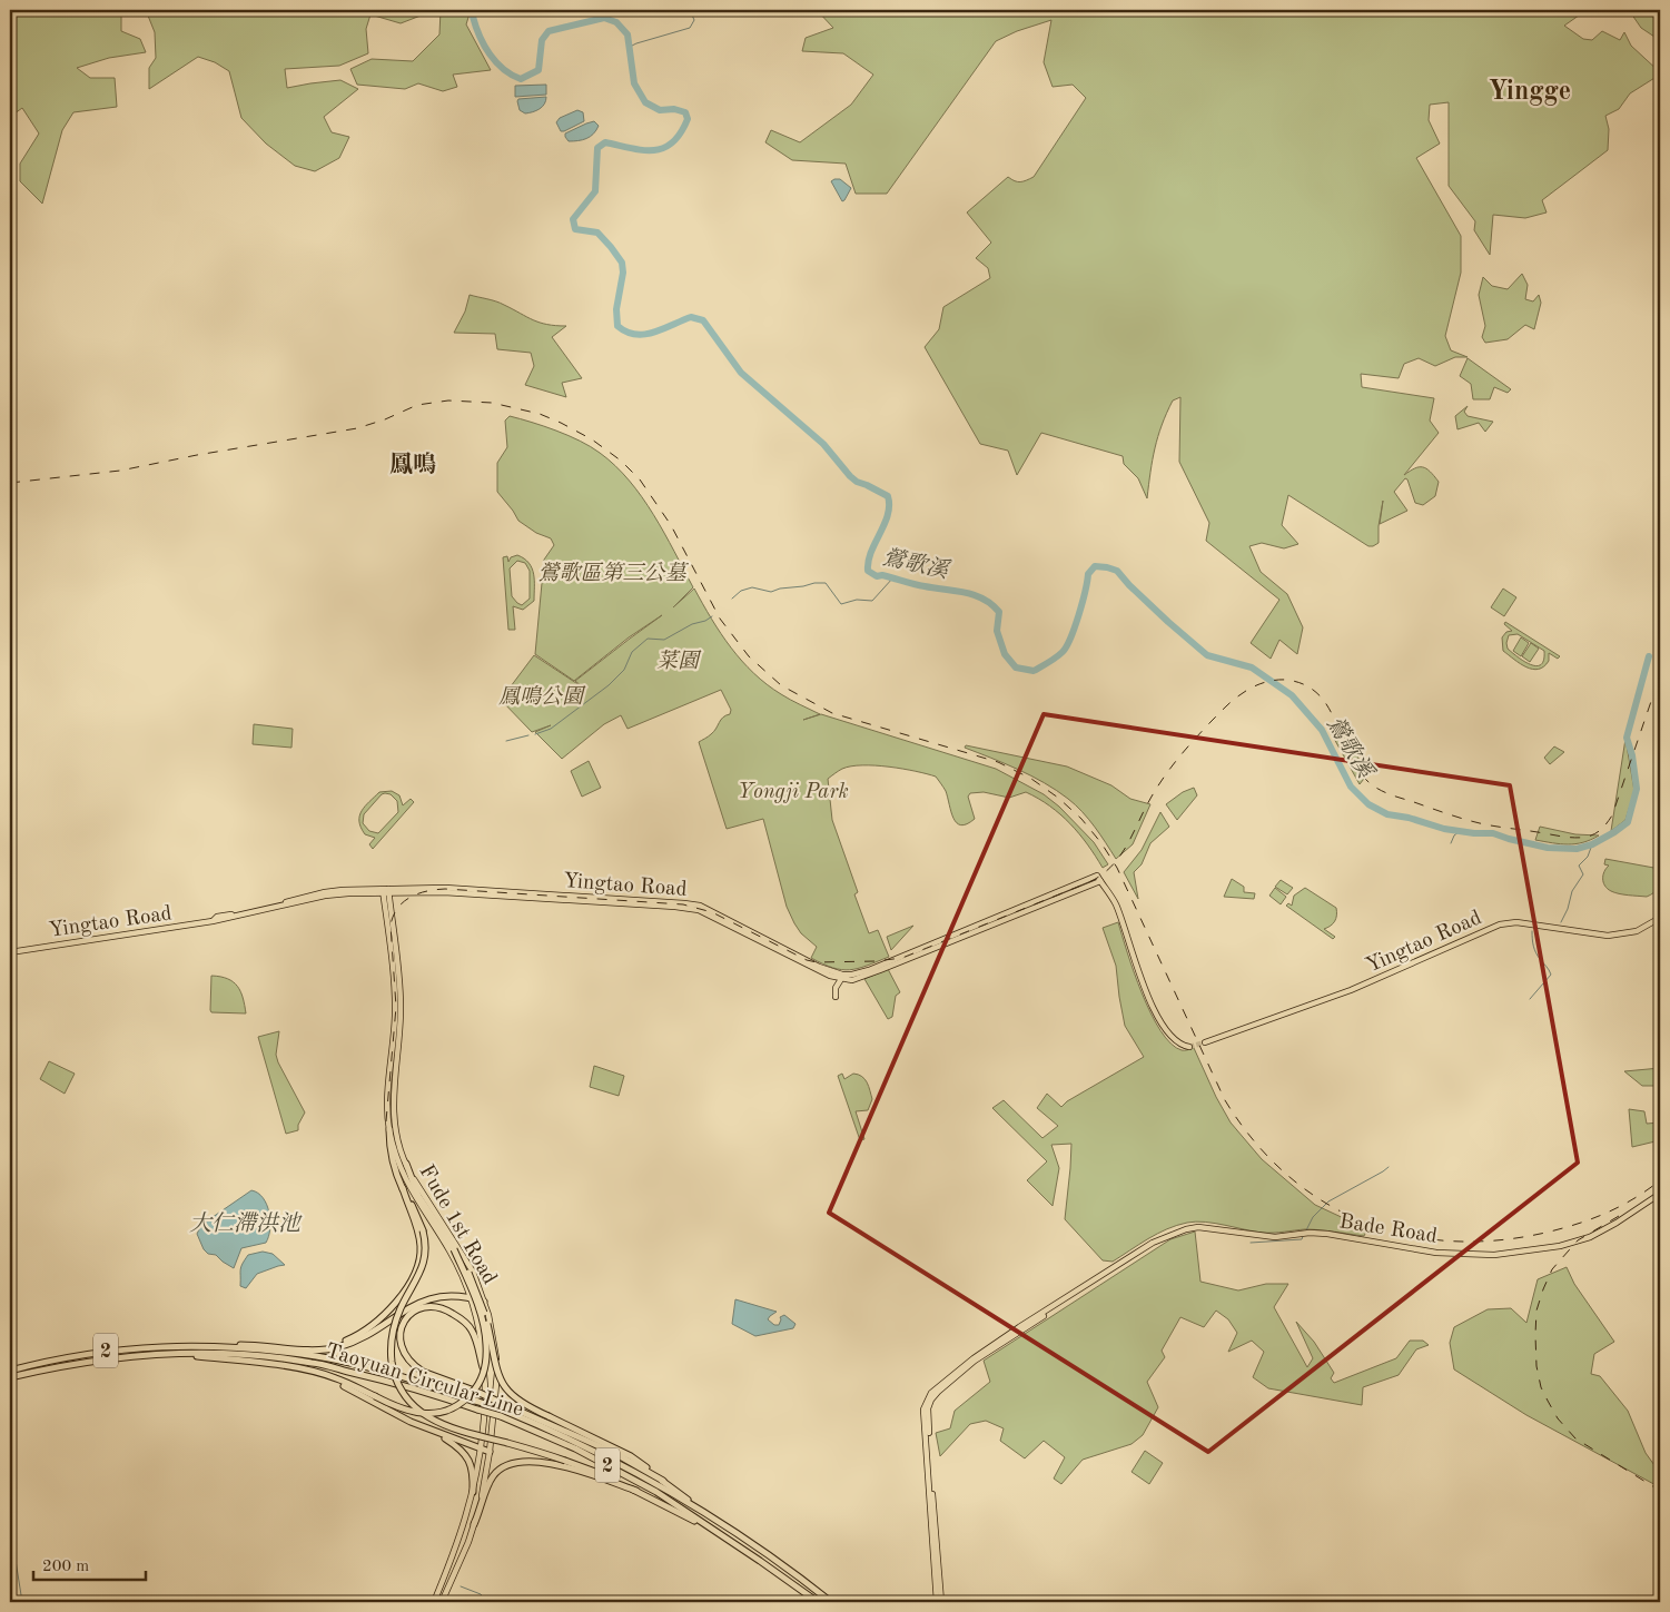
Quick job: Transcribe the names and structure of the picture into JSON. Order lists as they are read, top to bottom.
{
  "streets": {
    "highway": ["2", "Taoyuan Circular Line"],
    "main road": ["Yingtao Road", "Fude 1st Road", "Bade Road"]
  },
  "crossings": [
    ["Yingtao Road", "Fude 1st Road"],
    ["2", "Taoyuan Circular Line"]
  ],
  "districts": ["Yingge", "鳳鳴"],
  "water": ["鶯歌溪", "大仁滯洪池"],
  "parks": [
    "鶯歌區第三公墓",
    "菜園",
    "鳳鳴公園",
    "Yongji Park"
  ],
  "scale_bar": "200 m"
}
